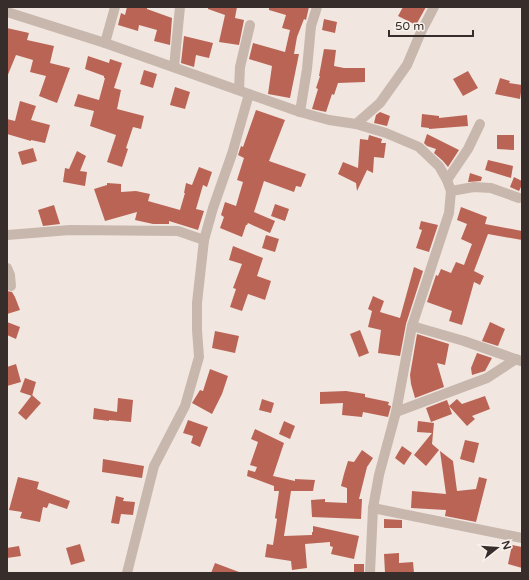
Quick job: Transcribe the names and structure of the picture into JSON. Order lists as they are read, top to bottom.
{
  "scale_bar": "50 m",
  "north": "right"
}
